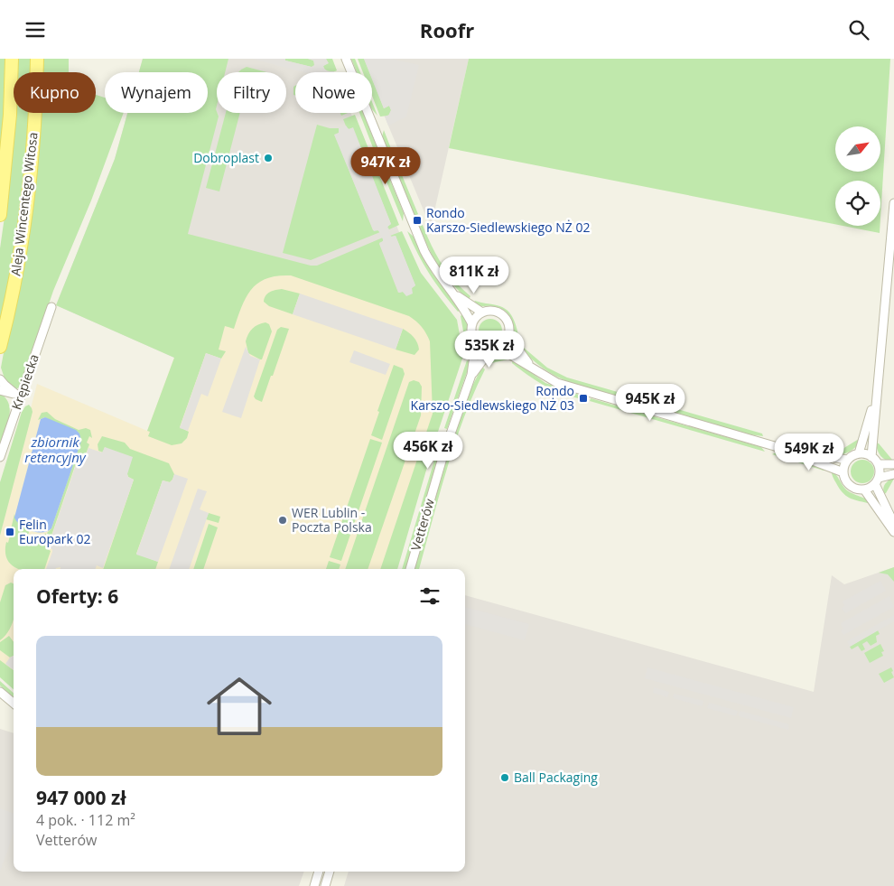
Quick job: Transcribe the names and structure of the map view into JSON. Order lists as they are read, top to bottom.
{
  "streets": {
    "main road": ["Aleja Wincentego Witosa"],
    "street": ["Krępiecka", "Vetterów"]
  },
  "water": ["zbiornik retencyjny"],
  "places": {
    "other": ["Dobroplast", "WER Lublin - Poczta Polska", "Ball Packaging"],
    "transit": ["Rondo Karszo-Siedlewskiego NŻ 02", "Rondo Karszo-Siedlewskiego NŻ 03", "Felin Europark 02"]
  },
  "north": "top right",
  "page": {
    "header": "Roofr",
    "chip": [
      "Kupno",
      "Wynajem",
      "Filtry",
      "Nowe"
    ],
    "price": [
      "947K zł",
      "811K zł",
      "535K zł",
      "945K zł",
      "456K zł",
      "549K zł"
    ],
    "heading": "Oferty: 6",
    "list": [
      {
        "name": "947 000 zł",
        "note": "4 pok. · 112 m² · Vetterów"
      }
    ]
  }
}
